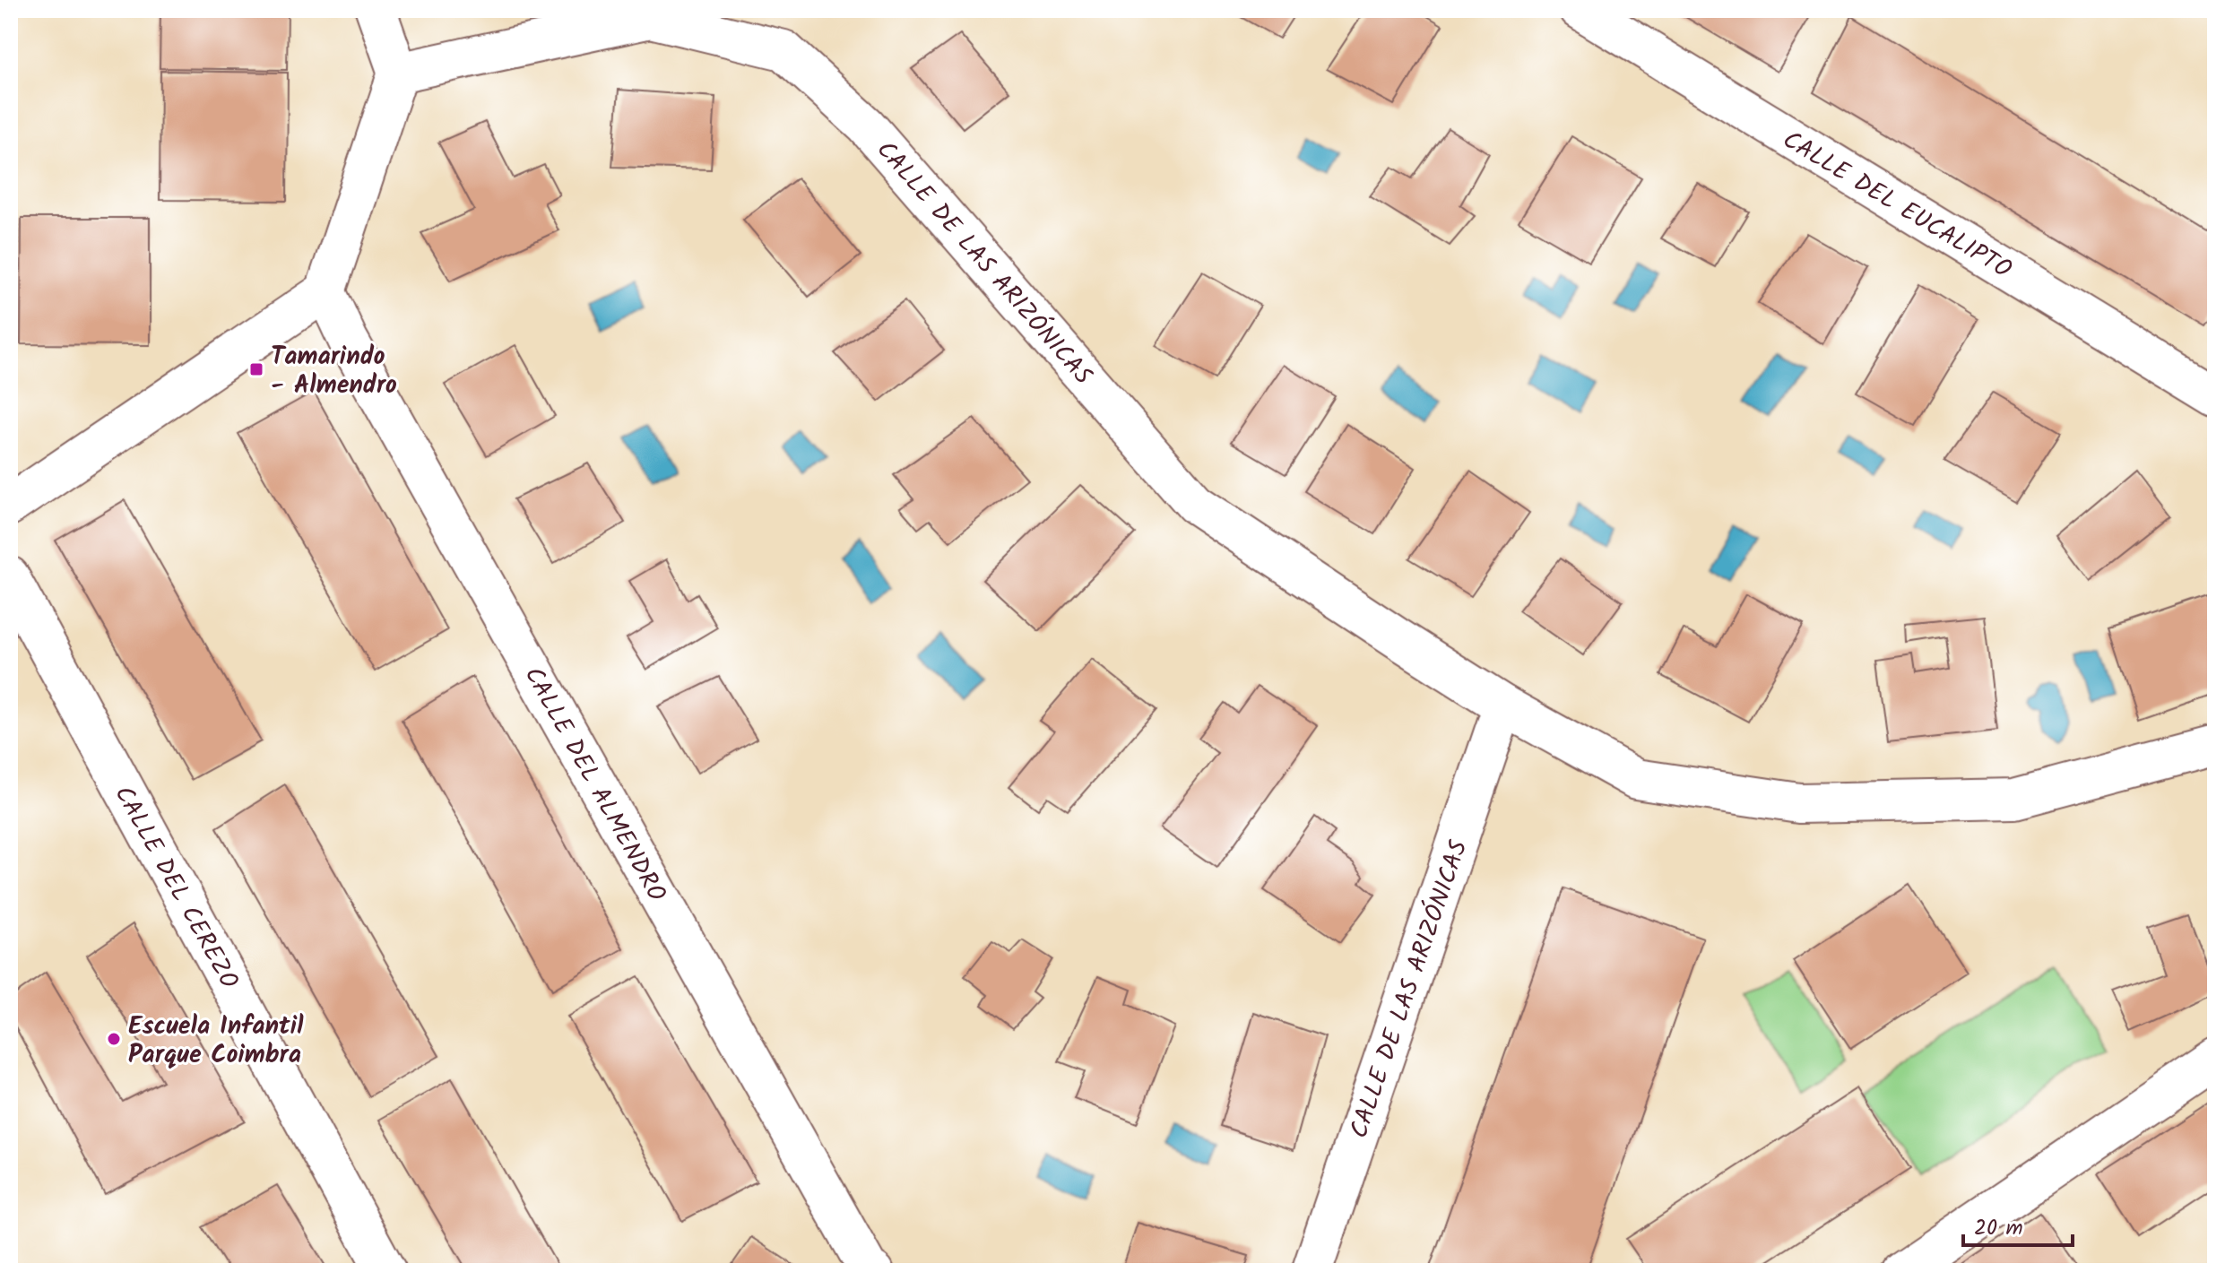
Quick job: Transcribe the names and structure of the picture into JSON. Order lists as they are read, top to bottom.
{
  "streets": {
    "street": [
      "CALLE DEL EUCALIPTO",
      "CALLE DE LAS ARIZÓNICAS",
      "CALLE DEL ALMENDRO",
      "CALLE DEL CEREZO"
    ]
  },
  "places": {
    "transit": ["Tamarindo - Almendro"],
    "other": ["Escuela Infantil Parque Coimbra"]
  },
  "scale_bar": "20 m"
}
